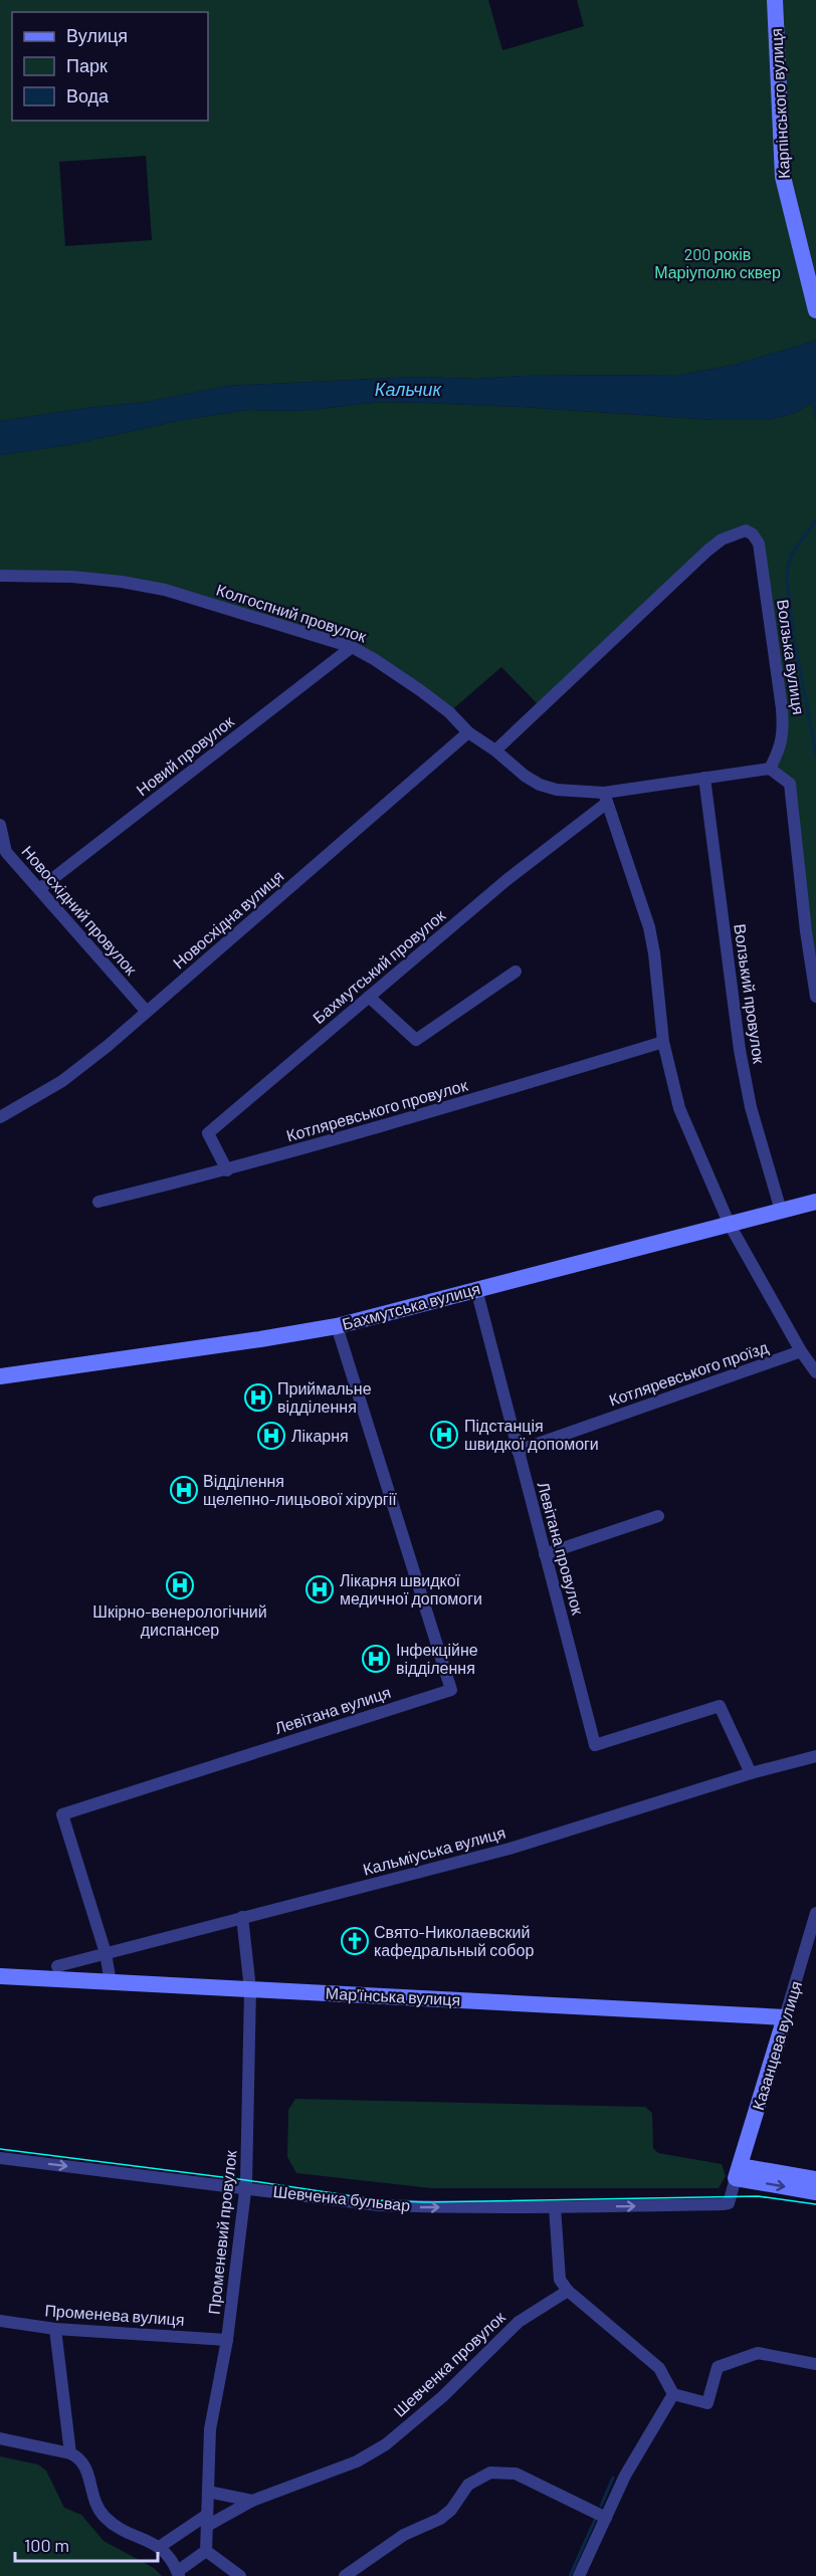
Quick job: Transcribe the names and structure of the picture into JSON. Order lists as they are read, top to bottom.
{
  "streets": {
    "street": [
      "Карпінського вулиця",
      "Колгоспний провулок",
      "Волзька вулиця",
      "Новий провулок",
      "Новосхідний провулок",
      "Новосхідна вулиця",
      "Бахмутський провулок",
      "Волзький провулок",
      "Котляревського провулок",
      "Бахмутська вулиця",
      "Котляревського проїзд",
      "Левітана провулок",
      "Левітана вулиця",
      "Кальміуська вулиця",
      "Мар'їнська вулиця",
      "Казанцева вулиця",
      "Шевченка бульвар",
      "Променевий провулок",
      "Променева вулиця",
      "Шевченка провулок"
    ]
  },
  "crossings": [
    ["Колгоспний провулок", "Волзька вулиця"],
    ["Колгоспний провулок", "Новий провулок"],
    ["Колгоспний провулок", "Новосхідна вулиця"],
    ["Колгоспний провулок", "Бахмутський провулок"],
    ["Колгоспний провулок", "Волзький провулок"],
    ["Новий провулок", "Новосхідний провулок"],
    ["Новосхідний провулок", "Новосхідна вулиця"],
    ["Бахмутський провулок", "Котляревського провулок"],
    ["Волзький провулок", "Бахмутська вулиця"],
    ["Бахмутська вулиця", "Левітана провулок"],
    ["Бахмутська вулиця", "Левітана вулиця"],
    ["Котляревського проїзд", "Левітана провулок"],
    ["Левітана провулок", "Кальміуська вулиця"],
    ["Левітана вулиця", "Кальміуська вулиця"],
    ["Левітана вулиця", "Мар'їнська вулиця"],
    ["Кальміуська вулиця", "Променевий провулок"],
    ["Мар'їнська вулиця", "Казанцева вулиця"],
    ["Мар'їнська вулиця", "Променевий провулок"],
    ["Казанцева вулиця", "Шевченка бульвар"],
    ["Шевченка бульвар", "Променевий провулок"],
    ["Променевий провулок", "Променева вулиця"],
    ["Променевий провулок", "Шевченка провулок"]
  ],
  "one_way": ["Шевченка бульвар"],
  "water": ["Кальчик"],
  "parks": ["200 років Маріуполю сквер"],
  "places": {
    "hospital": [
      "Приймальне відділення",
      "Підстанція швидкої допомоги",
      "Лікарня",
      "Відділення щелепно-лицьової хірургії",
      "Шкірно-венерологічний диспансер",
      "Лікарня швидкої медичної допомоги",
      "Інфекційне відділення"
    ],
    "church": ["Свято-Николаевский кафедральный собор"]
  },
  "legend": ["Вулиця", "Парк", "Вода"],
  "scale_bar": "100 m"
}
